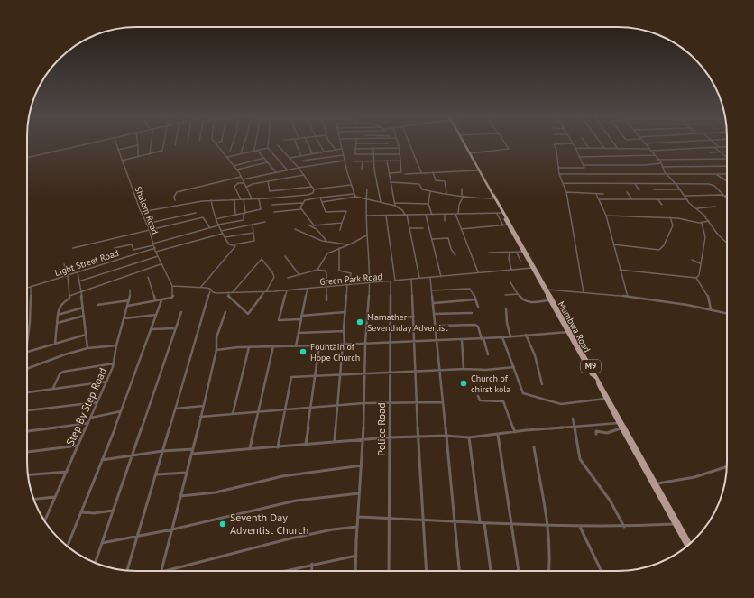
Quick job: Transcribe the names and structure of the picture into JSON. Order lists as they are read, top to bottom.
{
  "streets": {
    "main road": ["Mumbwa Road", "M9"],
    "street": [
      "Shalom Road",
      "Light Street Road",
      "Green Park Road",
      "Step By Step Road",
      "Police Road"
    ]
  },
  "crossings": [
    ["Shalom Road", "Light Street Road"],
    ["Shalom Road", "Green Park Road"],
    ["Green Park Road", "Mumbwa Road"],
    ["Green Park Road", "Police Road"]
  ],
  "places": [
    "Marnather Seventhday Advertist",
    "Fountain of Hope Church",
    "Church of chirst kola",
    "Seventh Day Adventist Church"
  ]
}
